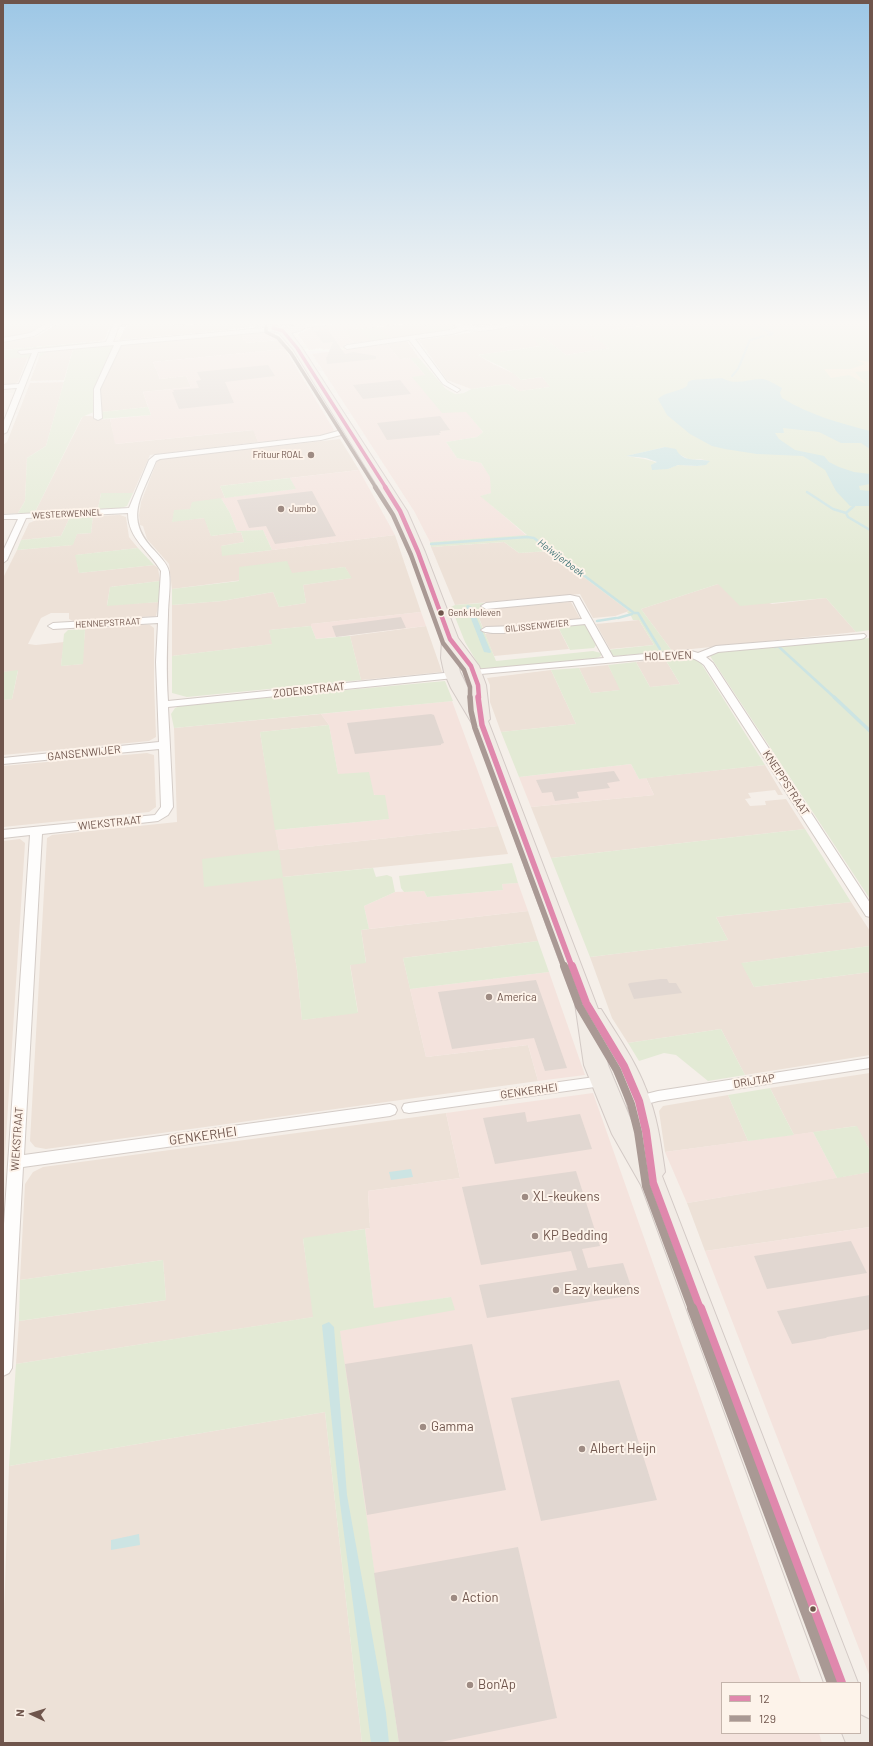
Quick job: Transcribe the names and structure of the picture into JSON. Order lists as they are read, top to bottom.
{
  "streets": {
    "street": [
      "WESTERWENNEL",
      "HENNEPSTRAAT",
      "GILISSENWEIER",
      "HOLEVEN",
      "ZODENSTRAAT",
      "GANSENWIJER",
      "KNEIPPSTRAAT",
      "WIEKSTRAAT",
      "DRIJTAP",
      "GENKERHEI"
    ]
  },
  "crossings": [
    ["WESTERWENNEL", "WIEKSTRAAT"],
    ["HENNEPSTRAAT", "WIEKSTRAAT"],
    ["GILISSENWEIER", "HOLEVEN"],
    ["HOLEVEN", "KNEIPPSTRAAT"],
    ["ZODENSTRAAT", "WIEKSTRAAT"],
    ["GANSENWIJER", "WIEKSTRAAT"],
    ["WIEKSTRAAT", "GENKERHEI"],
    ["DRIJTAP", "GENKERHEI"]
  ],
  "water": ["Heiwijerbeek"],
  "places": [
    "Frituur ROAL",
    "Jumbo",
    "Genk Holeven",
    "America",
    "XL-keukens",
    "KP Bedding",
    "Eazy keukens",
    "Gamma",
    "Albert Heijn",
    "Action",
    "Bon'Ap"
  ],
  "lines": ["transit line 12", "transit line 129"],
  "legend": ["12", "129"],
  "north": "left"
}
